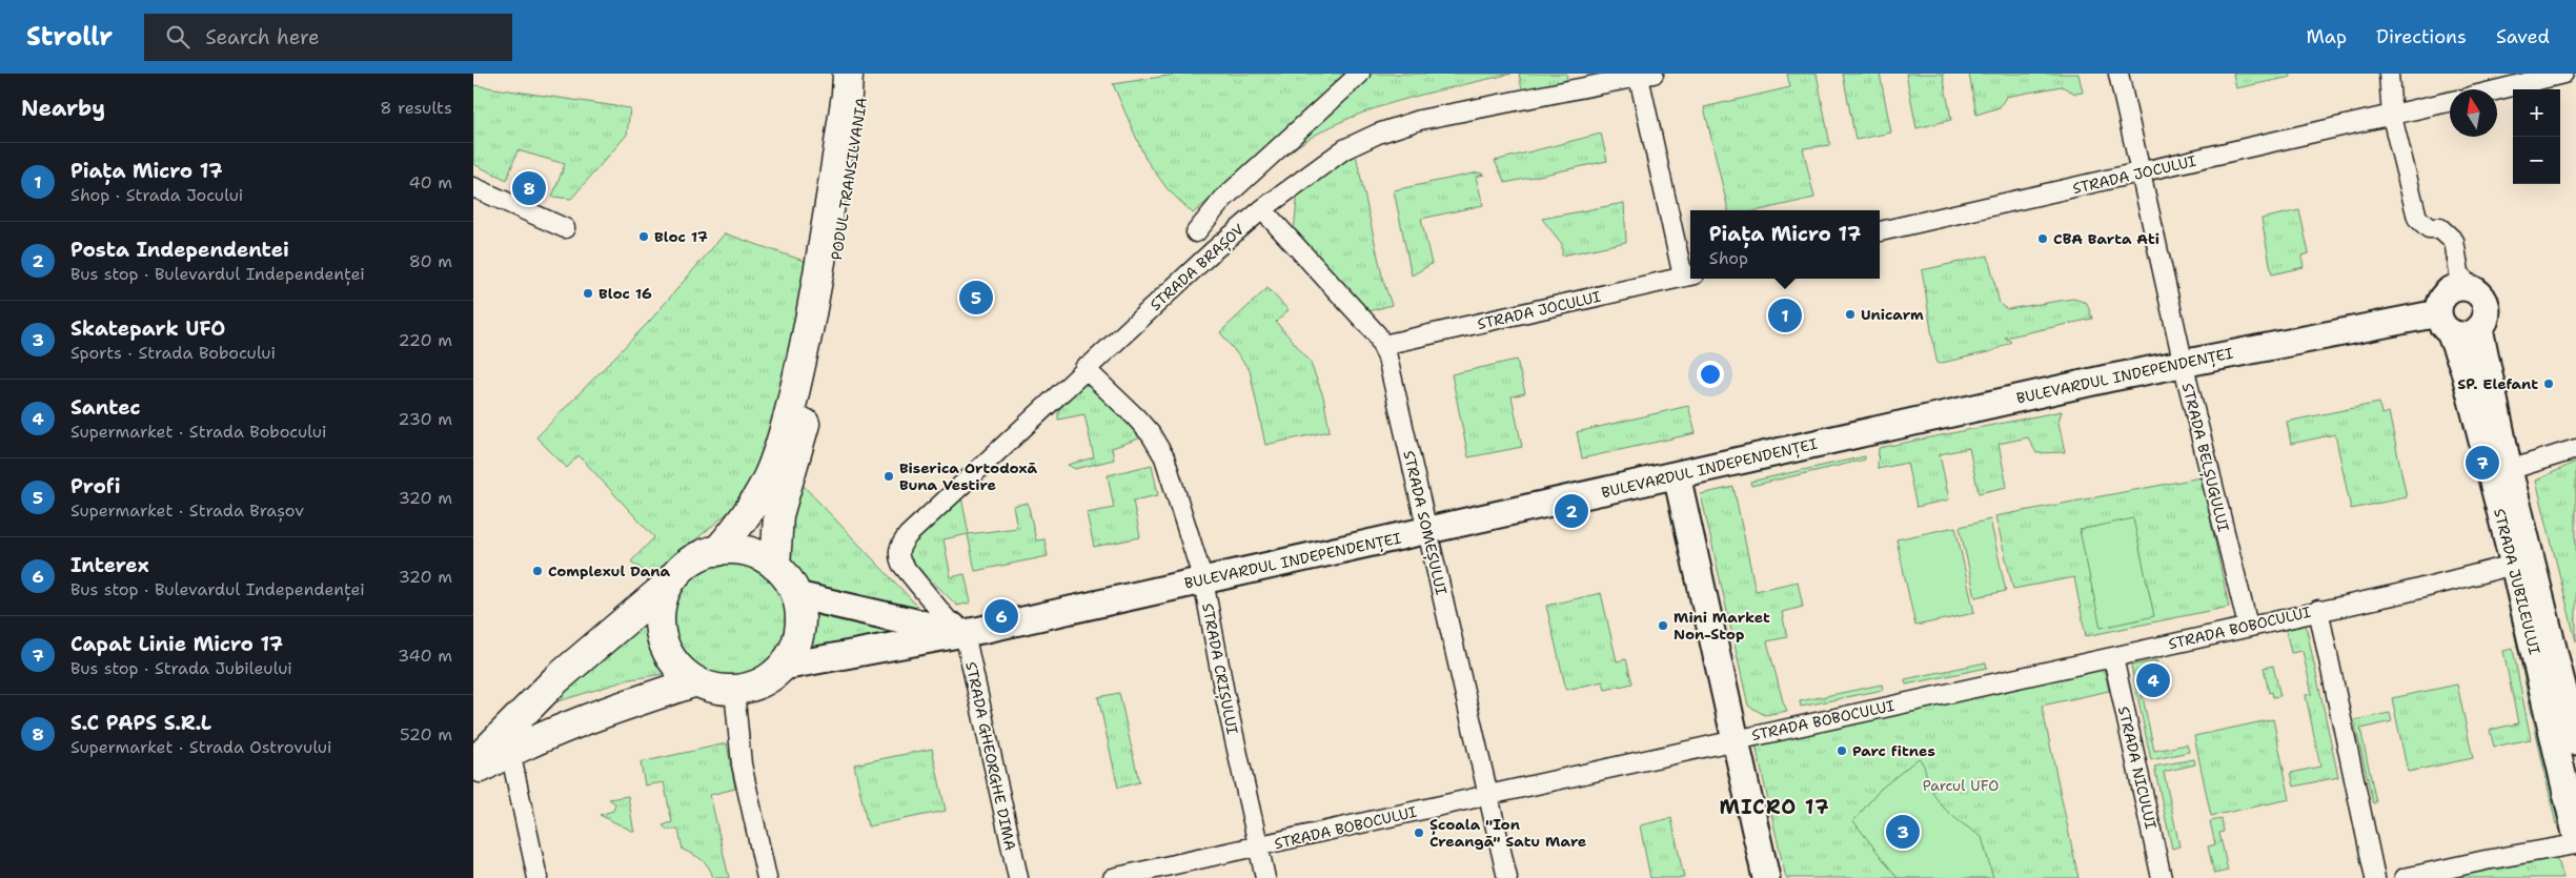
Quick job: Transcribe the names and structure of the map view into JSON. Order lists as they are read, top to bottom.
{
  "streets": {
    "main road": ["PODUL TRANSILVANIA", "BULEVARDUL INDEPENDENȚEI"],
    "street": [
      "STRADA JOCULUI",
      "STRADA BRAȘOV",
      "STRADA BELȘUGULUI",
      "STRADA SOMEȘULUI",
      "STRADA JUBILEULUI",
      "STRADA BOBOCULUI",
      "STRADA CRIȘULUI",
      "STRADA GHEORGHE DIMA",
      "STRADA NICULUI"
    ]
  },
  "crossings": [
    ["STRADA JOCULUI", "STRADA BELȘUGULUI"],
    ["STRADA JOCULUI", "STRADA SOMEȘULUI"],
    ["STRADA BRAȘOV", "BULEVARDUL INDEPENDENȚEI"],
    ["STRADA BRAȘOV", "STRADA SOMEȘULUI"],
    ["STRADA BRAȘOV", "STRADA CRIȘULUI"],
    ["STRADA BRAȘOV", "STRADA GHEORGHE DIMA"],
    ["BULEVARDUL INDEPENDENȚEI", "STRADA BELȘUGULUI"],
    ["BULEVARDUL INDEPENDENȚEI", "STRADA SOMEȘULUI"],
    ["BULEVARDUL INDEPENDENȚEI", "STRADA JUBILEULUI"],
    ["BULEVARDUL INDEPENDENȚEI", "STRADA CRIȘULUI"],
    ["BULEVARDUL INDEPENDENȚEI", "STRADA GHEORGHE DIMA"],
    ["STRADA BELȘUGULUI", "STRADA BOBOCULUI"],
    ["STRADA SOMEȘULUI", "STRADA BOBOCULUI"],
    ["STRADA JUBILEULUI", "STRADA BOBOCULUI"],
    ["STRADA BOBOCULUI", "STRADA CRIȘULUI"],
    ["STRADA BOBOCULUI", "STRADA NICULUI"]
  ],
  "districts": ["MICRO 17"],
  "parks": ["Parcul UFO"],
  "places": [
    "Bloc 17",
    "CBA Barta Ati",
    "Bloc 16",
    "Unicarm",
    "SP. Elefant",
    "Biserica Ortodoxă Buna Vestire",
    "Complexul Dana",
    "Mini Market Non-Stop",
    "Parc fitnes",
    "Școala \"Ion Creangă\" Satu Mare"
  ],
  "north": "top",
  "page": {
    "header": "Strollr",
    "search": "Search here",
    "nav": ["Map", "Directions", "Saved"],
    "heading": ["Nearby", "8 results"],
    "map_buttons": ["+", "−"],
    "list": [
      {
        "mark": "1",
        "name": "Piața Micro 17",
        "note": "Shop · Strada Jocului",
        "value": "40 m"
      },
      {
        "mark": "2",
        "name": "Posta Independentei",
        "note": "Bus stop · Bulevardul Independenței",
        "value": "80 m"
      },
      {
        "mark": "3",
        "name": "Skatepark UFO",
        "note": "Sports · Strada Bobocului",
        "value": "220 m"
      },
      {
        "mark": "4",
        "name": "Santec",
        "note": "Supermarket · Strada Bobocului",
        "value": "230 m"
      },
      {
        "mark": "5",
        "name": "Profi",
        "note": "Supermarket · Strada Brașov",
        "value": "320 m"
      },
      {
        "mark": "6",
        "name": "Interex",
        "note": "Bus stop · Bulevardul Independenței",
        "value": "320 m"
      },
      {
        "mark": "7",
        "name": "Capat Linie Micro 17",
        "note": "Bus stop · Strada Jubileului",
        "value": "340 m"
      },
      {
        "mark": "8",
        "name": "S.C PAPS S.R.L",
        "note": "Supermarket · Strada Ostrovului",
        "value": "520 m"
      }
    ],
    "pins": [
      "8",
      "5",
      "1",
      "7",
      "2",
      "6",
      "4",
      "3"
    ],
    "popup": ["Piața Micro 17", "Shop"]
  }
}
